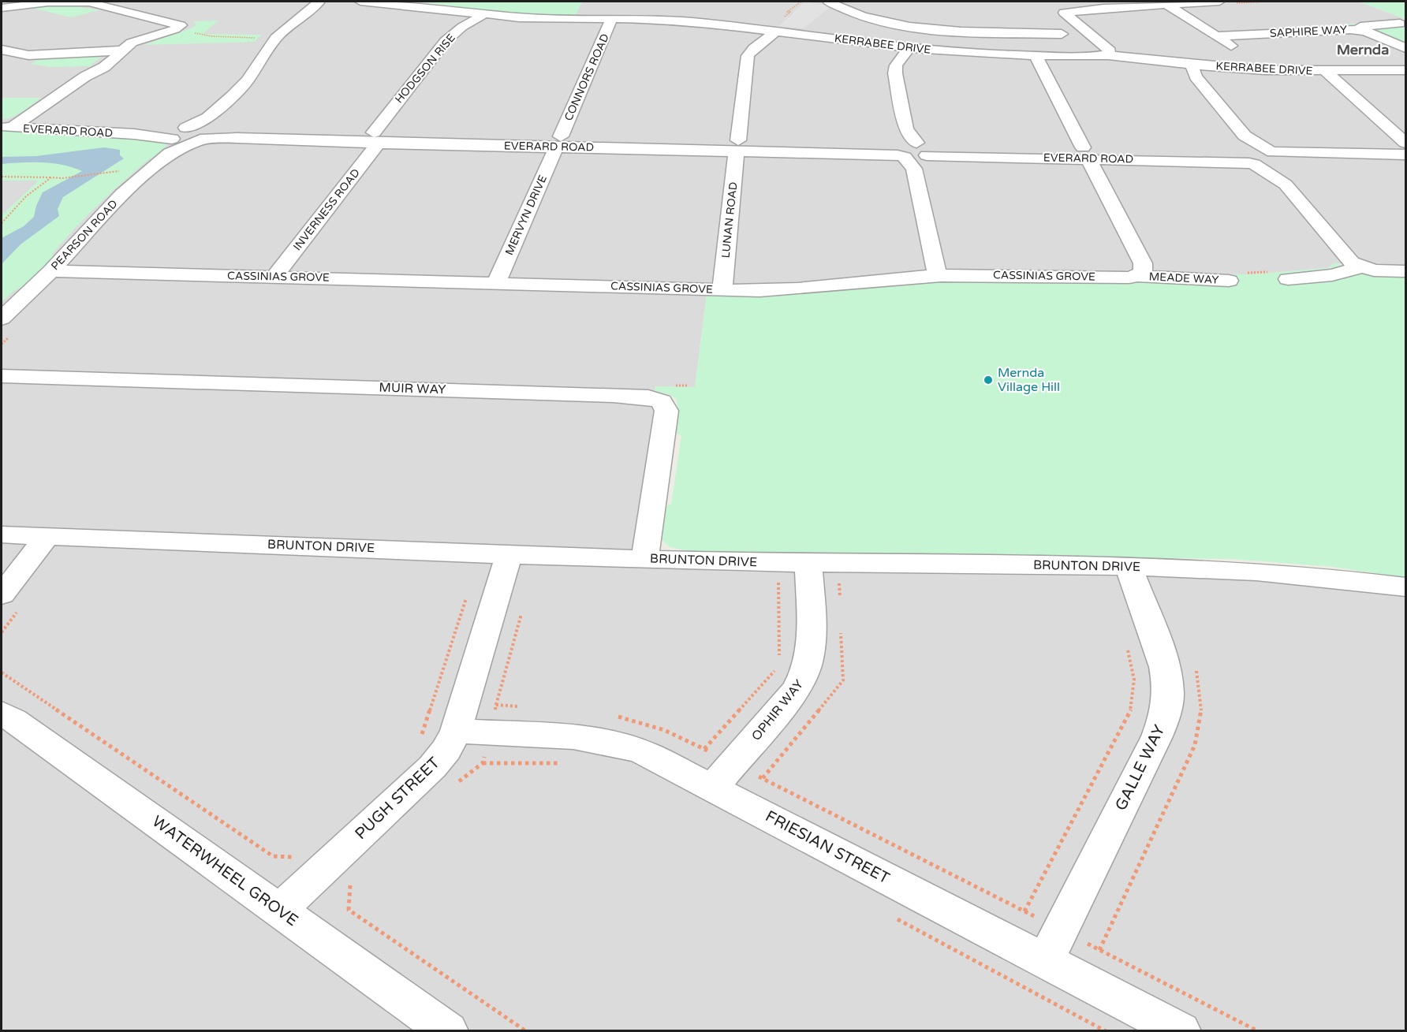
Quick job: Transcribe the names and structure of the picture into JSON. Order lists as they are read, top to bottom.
{
  "streets": {
    "street": [
      "SAPHIRE WAY",
      "KERRABEE DRIVE",
      "HODGSON RISE",
      "CONNORS ROAD",
      "EVERARD ROAD",
      "INVERNESS ROAD",
      "MERVYN DRIVE",
      "LUNAN ROAD",
      "PEARSON ROAD",
      "CASSINIAS GROVE",
      "MEADE WAY",
      "MUIR WAY",
      "BRUNTON DRIVE",
      "OPHIR WAY",
      "GALLE WAY",
      "PUGH STREET",
      "FRIESIAN STREET",
      "WATERWHEEL GROVE"
    ]
  },
  "crossings": [
    ["KERRABEE DRIVE", "HODGSON RISE"],
    ["KERRABEE DRIVE", "CONNORS ROAD"],
    ["KERRABEE DRIVE", "LUNAN ROAD"],
    ["HODGSON RISE", "EVERARD ROAD"],
    ["HODGSON RISE", "INVERNESS ROAD"],
    ["CONNORS ROAD", "EVERARD ROAD"],
    ["CONNORS ROAD", "MERVYN DRIVE"],
    ["EVERARD ROAD", "INVERNESS ROAD"],
    ["EVERARD ROAD", "MERVYN DRIVE"],
    ["EVERARD ROAD", "LUNAN ROAD"],
    ["EVERARD ROAD", "PEARSON ROAD"],
    ["INVERNESS ROAD", "CASSINIAS GROVE"],
    ["MERVYN DRIVE", "CASSINIAS GROVE"],
    ["LUNAN ROAD", "CASSINIAS GROVE"],
    ["PEARSON ROAD", "CASSINIAS GROVE"],
    ["CASSINIAS GROVE", "MEADE WAY"],
    ["MUIR WAY", "BRUNTON DRIVE"],
    ["BRUNTON DRIVE", "OPHIR WAY"],
    ["BRUNTON DRIVE", "GALLE WAY"],
    ["BRUNTON DRIVE", "PUGH STREET"],
    ["OPHIR WAY", "FRIESIAN STREET"],
    ["GALLE WAY", "FRIESIAN STREET"],
    ["PUGH STREET", "FRIESIAN STREET"],
    ["PUGH STREET", "WATERWHEEL GROVE"]
  ],
  "districts": ["Mernda"],
  "places": ["Mernda Village Hill"]
}
